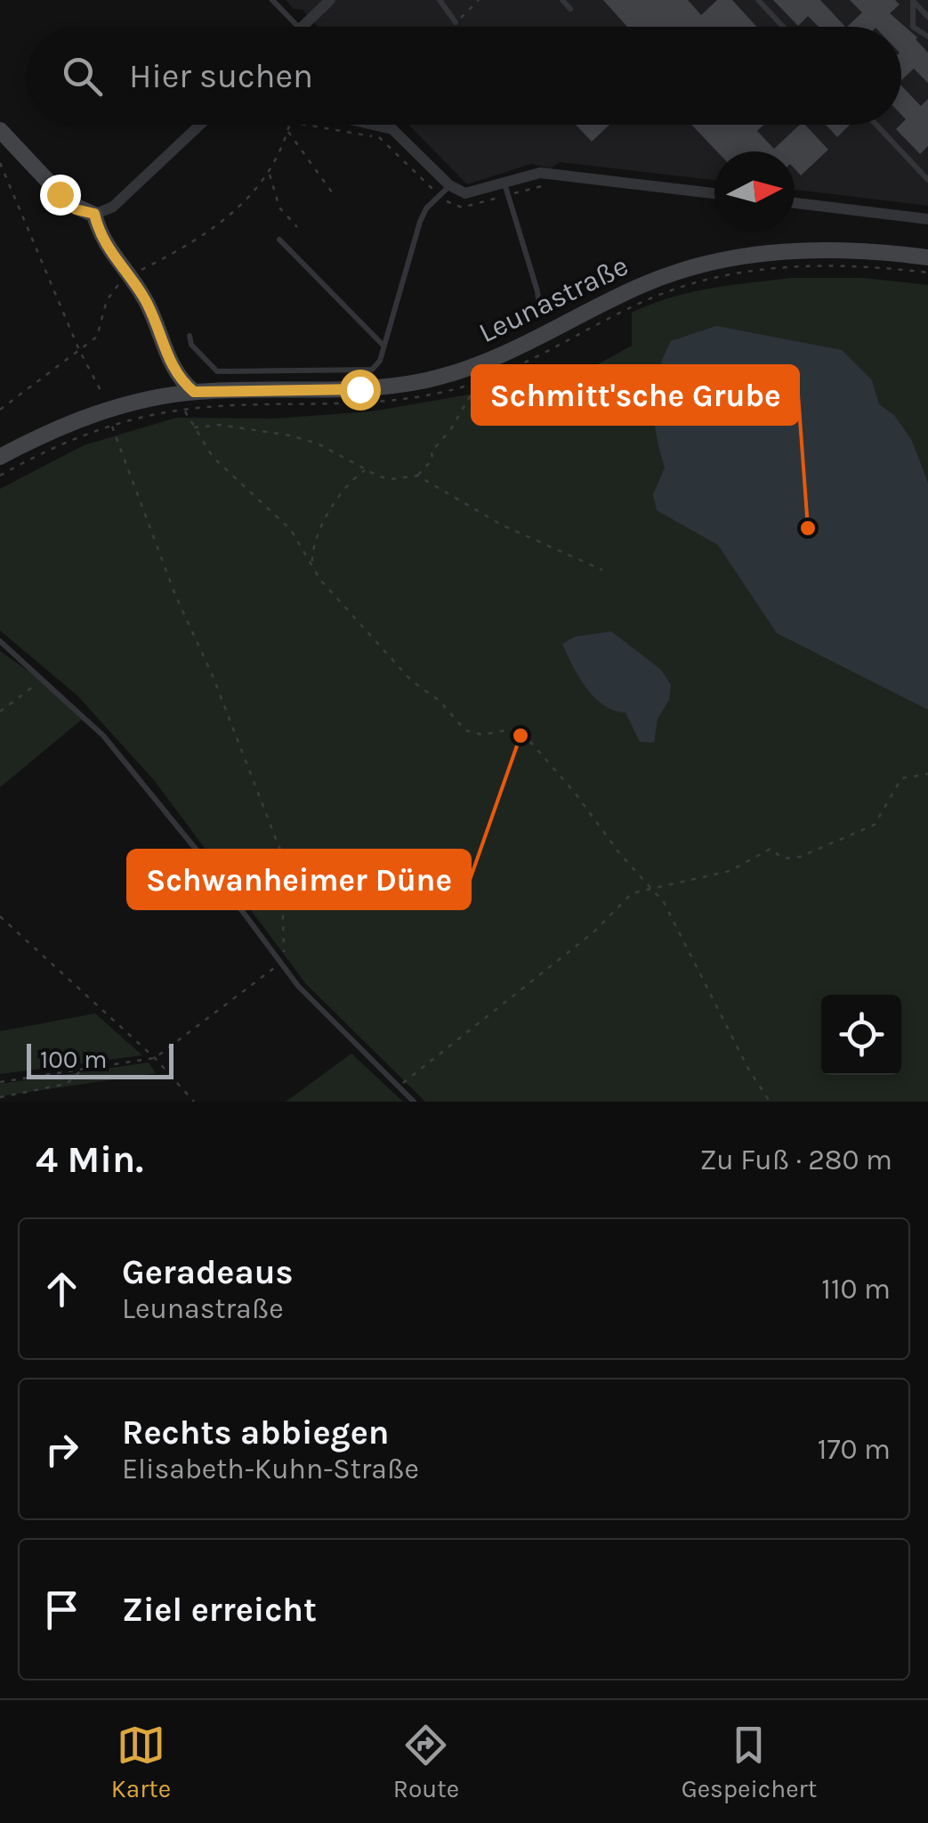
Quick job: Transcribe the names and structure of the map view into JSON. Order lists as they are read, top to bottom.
{
  "streets": {
    "main road": ["Leunastraße"]
  },
  "places": ["Schmitt'sche Grube", "Schwanheimer Düne"],
  "scale_bar": "100 m",
  "north": "right",
  "page": {
    "search": "Hier suchen",
    "scale": "100 m",
    "heading": ["4 Min.", "Zu Fuß · 280 m"],
    "list": [
      ["Geradeaus", "Leunastraße", "110 m"],
      ["Rechts abbiegen", "Elisabeth-Kuhn-Straße", "170 m"],
      "Ziel erreicht"
    ],
    "nav": ["Karte", "Route", "Gespeichert"]
  }
}
